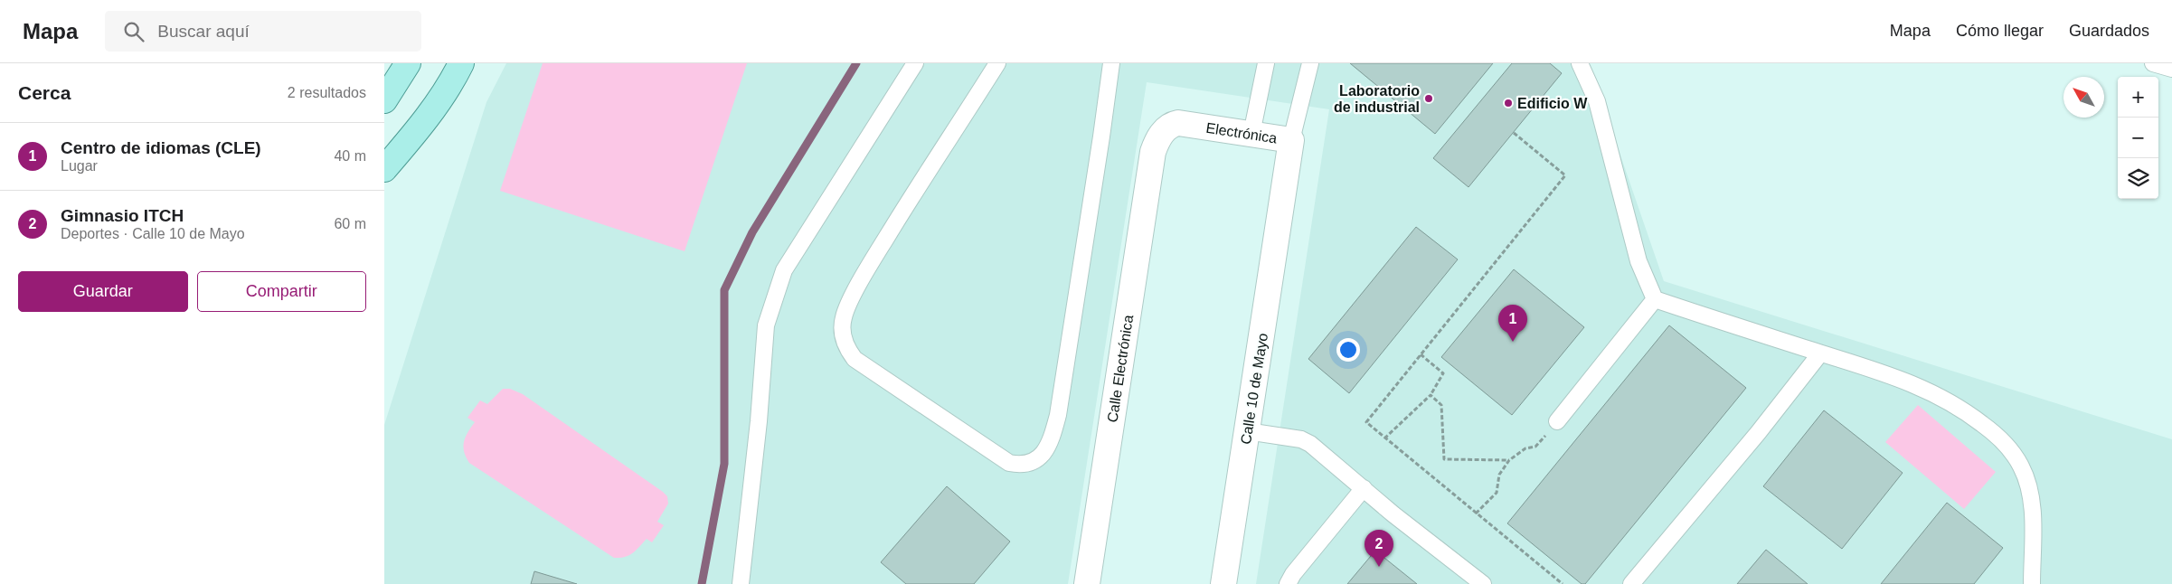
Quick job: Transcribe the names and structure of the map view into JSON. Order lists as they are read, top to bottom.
{
  "streets": {
    "street": ["Electrónica", "Calle Electrónica", "Calle 10 de Mayo"]
  },
  "crossings": [
    ["Electrónica", "Calle Electrónica"],
    ["Electrónica", "Calle 10 de Mayo"]
  ],
  "places": ["Laboratorio de industrial", "Edificio W"],
  "north": "top left",
  "page": {
    "header": "Mapa",
    "search": "Buscar aquí",
    "nav": ["Mapa", "Cómo llegar", "Guardados"],
    "heading": ["Cerca", "2 resultados"],
    "map_buttons": ["+", "−"],
    "list": [
      {
        "mark": "1",
        "name": "Centro de idiomas (CLE)",
        "note": "Lugar",
        "value": "40 m"
      },
      {
        "mark": "2",
        "name": "Gimnasio ITCH",
        "note": "Deportes · Calle 10 de Mayo",
        "value": "60 m"
      }
    ],
    "buttons": ["Guardar", "Compartir"],
    "pins": ["1", "2"]
  }
}
